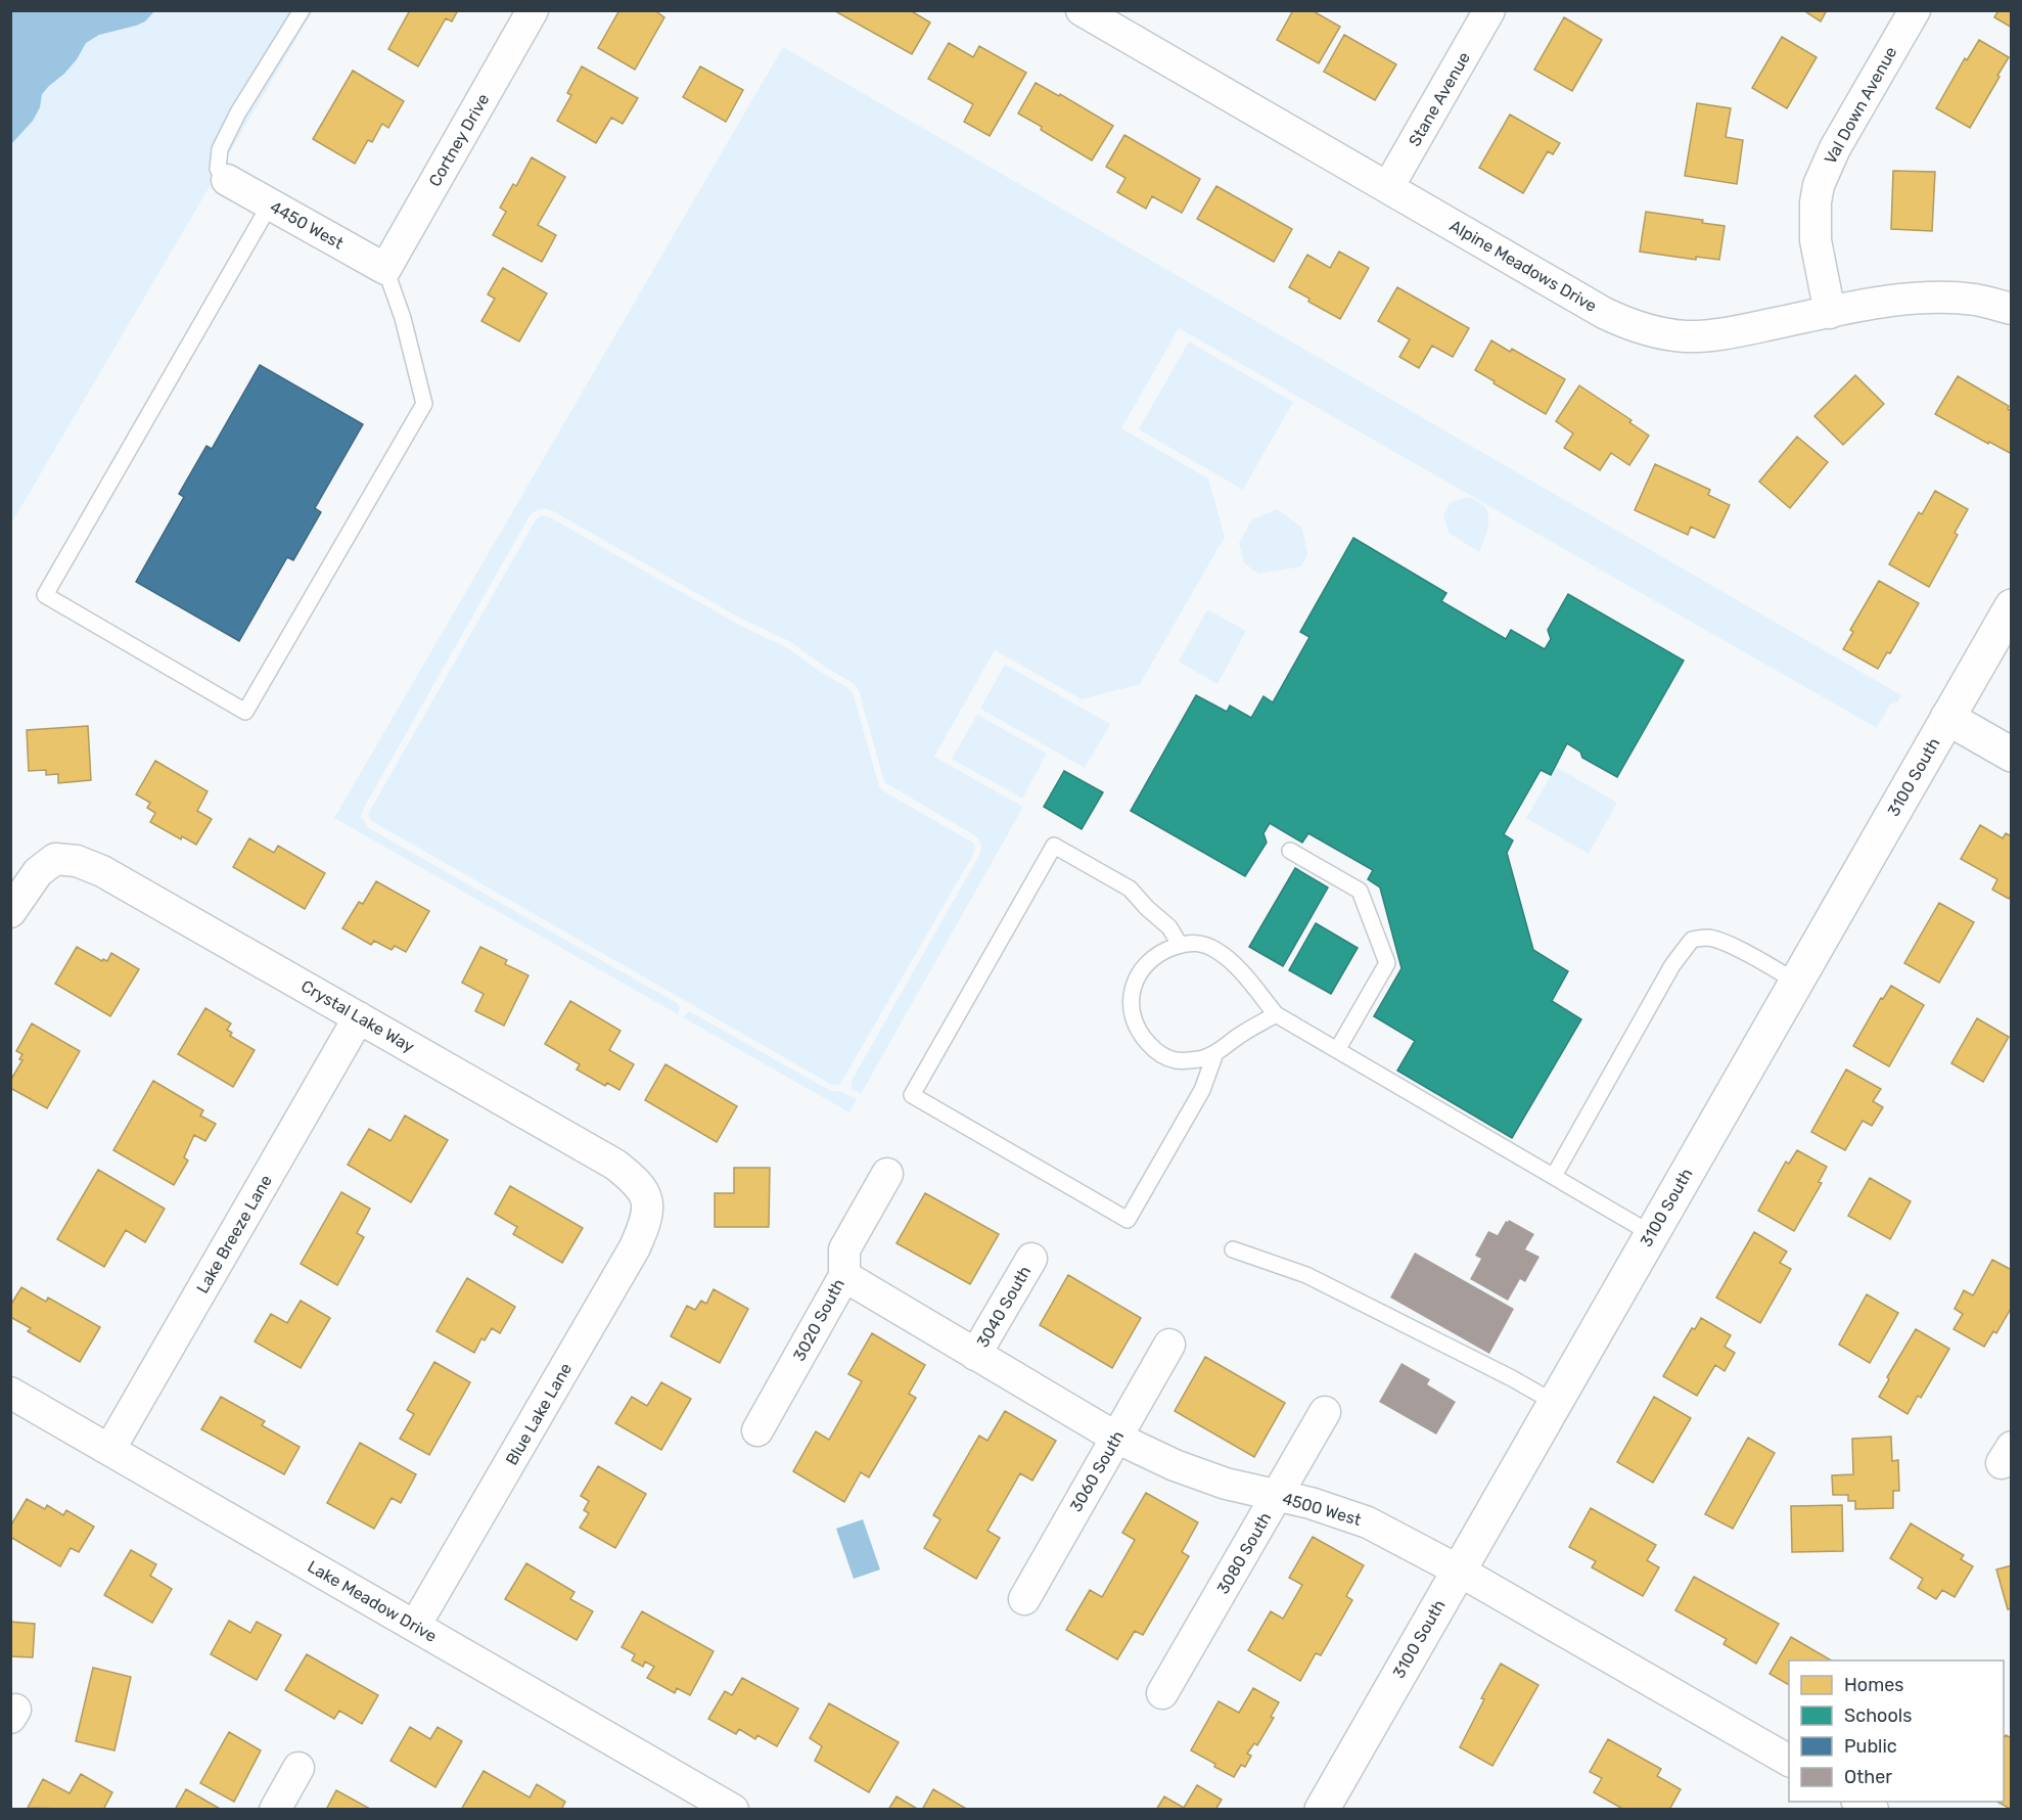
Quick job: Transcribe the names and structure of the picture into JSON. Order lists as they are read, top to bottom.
{
  "streets": {
    "main road": ["3100 South"],
    "street": [
      "Stane Avenue",
      "Val Down Avenue",
      "Cortney Drive",
      "4450 West",
      "Alpine Meadows Drive",
      "Crystal Lake Way",
      "Lake Breeze Lane",
      "3040 South",
      "3020 South",
      "Blue Lake Lane",
      "3060 South",
      "4500 West",
      "3080 South",
      "Lake Meadow Drive"
    ]
  },
  "crossings": [
    ["Stane Avenue", "Alpine Meadows Drive"],
    ["Val Down Avenue", "Alpine Meadows Drive"],
    ["Cortney Drive", "4450 West"],
    ["3100 South", "4500 West"],
    ["Crystal Lake Way", "Lake Breeze Lane"],
    ["Crystal Lake Way", "Blue Lake Lane"],
    ["Lake Breeze Lane", "Lake Meadow Drive"],
    ["3040 South", "4500 West"],
    ["3020 South", "4500 West"],
    ["Blue Lake Lane", "Lake Meadow Drive"],
    ["3060 South", "4500 West"],
    ["4500 West", "3080 South"]
  ],
  "legend": [
    "Homes",
    "Schools",
    "Public",
    "Other"
  ]
}
